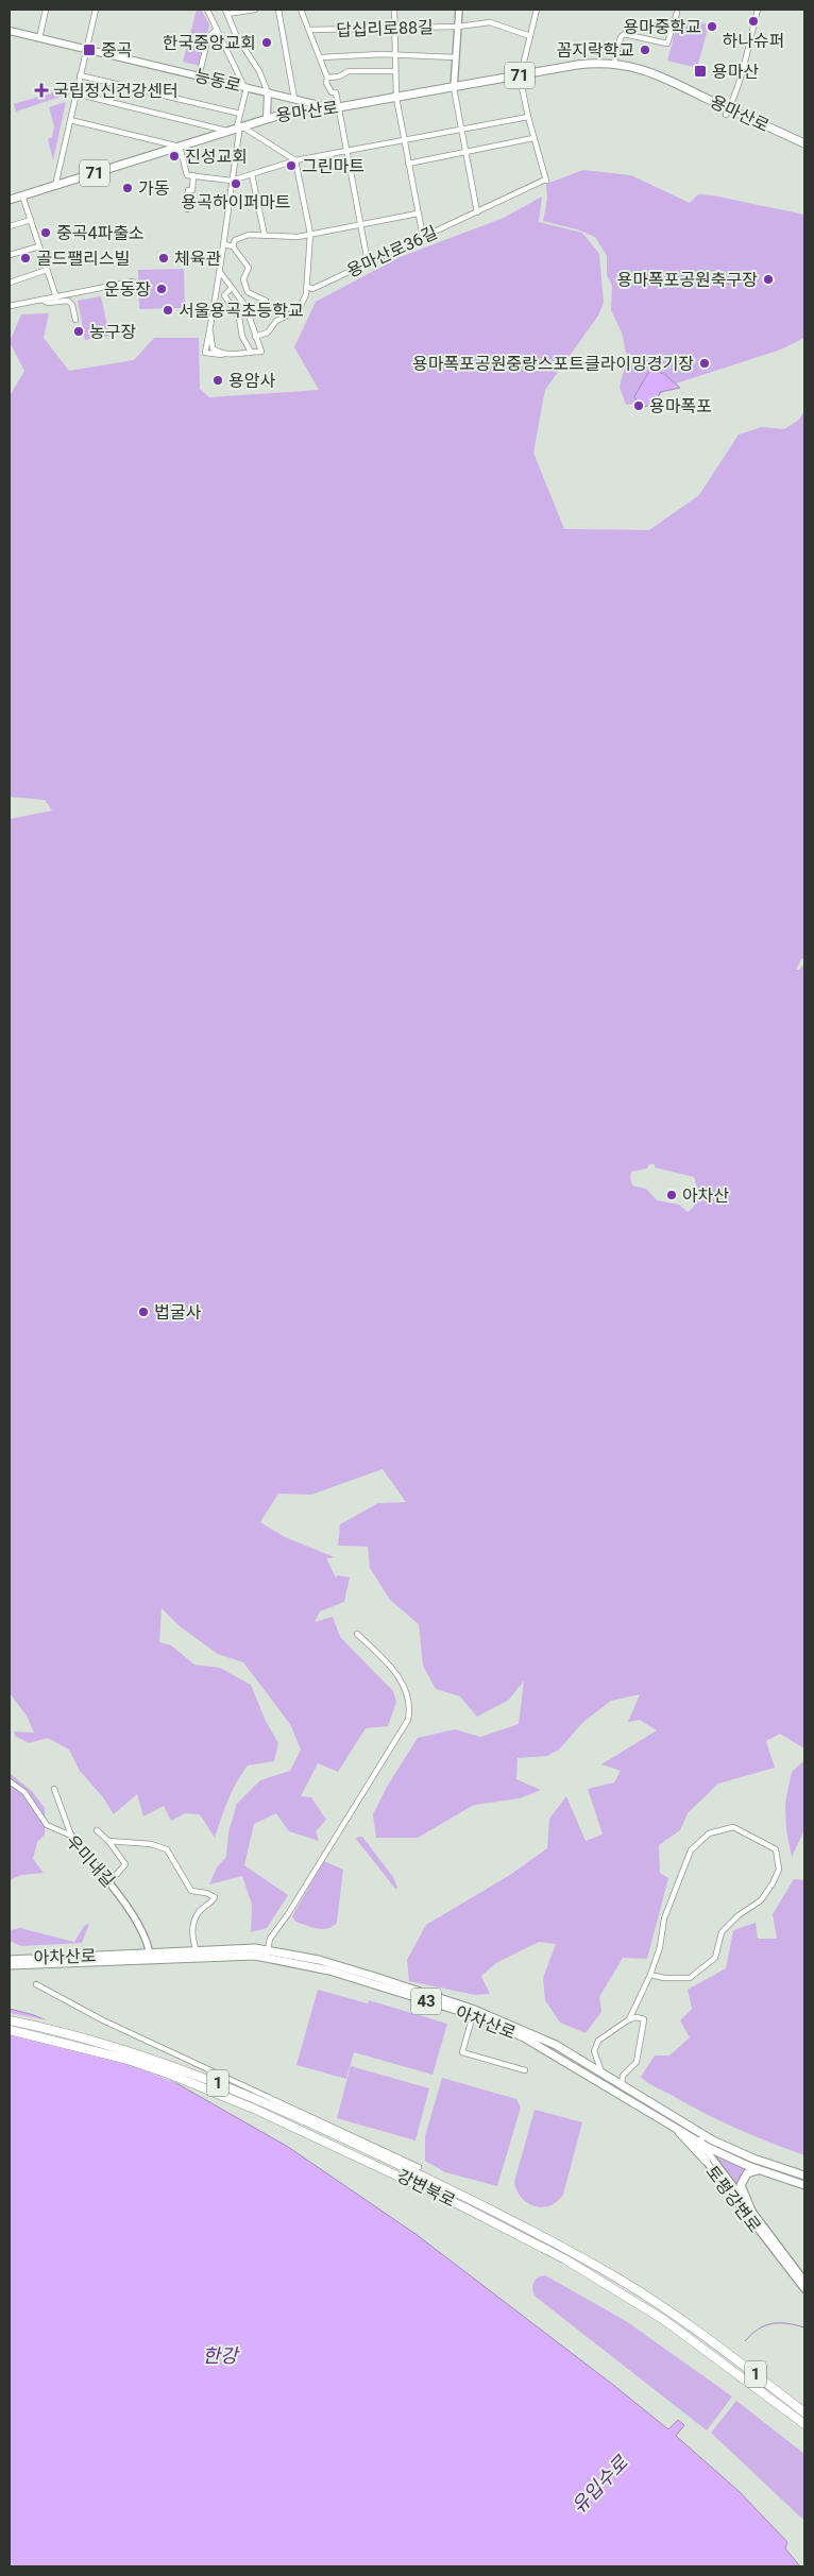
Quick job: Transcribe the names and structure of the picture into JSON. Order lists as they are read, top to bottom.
{
  "streets": {
    "highway": ["1", "강변북로"],
    "main road": [
      "71",
      "능동로",
      "용마산로",
      "아차산로",
      "43"
    ],
    "street": [
      "답십리로88길",
      "용마산로36길",
      "우미내길",
      "토평강변로"
    ]
  },
  "crossings": [
    ["능동로", "용마산로"],
    ["우미내길", "아차산로"],
    ["아차산로", "토평강변로"]
  ],
  "water": ["한강", "유입수로"],
  "places": {
    "other": [
      "하나슈퍼",
      "용마중학교",
      "한국중앙교회",
      "꼼지락학교",
      "진성교회",
      "그린마트",
      "용곡하이퍼마트",
      "가동",
      "중곡4파출소",
      "골드팰리스빌",
      "체육관",
      "용마폭포공원축구장",
      "운동장",
      "서울용곡초등학교",
      "농구장",
      "용마폭포공원중랑스포트클라이밍경기장",
      "용암사",
      "용마폭포",
      "아차산",
      "법굴사"
    ],
    "transit": ["중곡", "용마산"],
    "health": ["국립정신건강센터"]
  }
}
